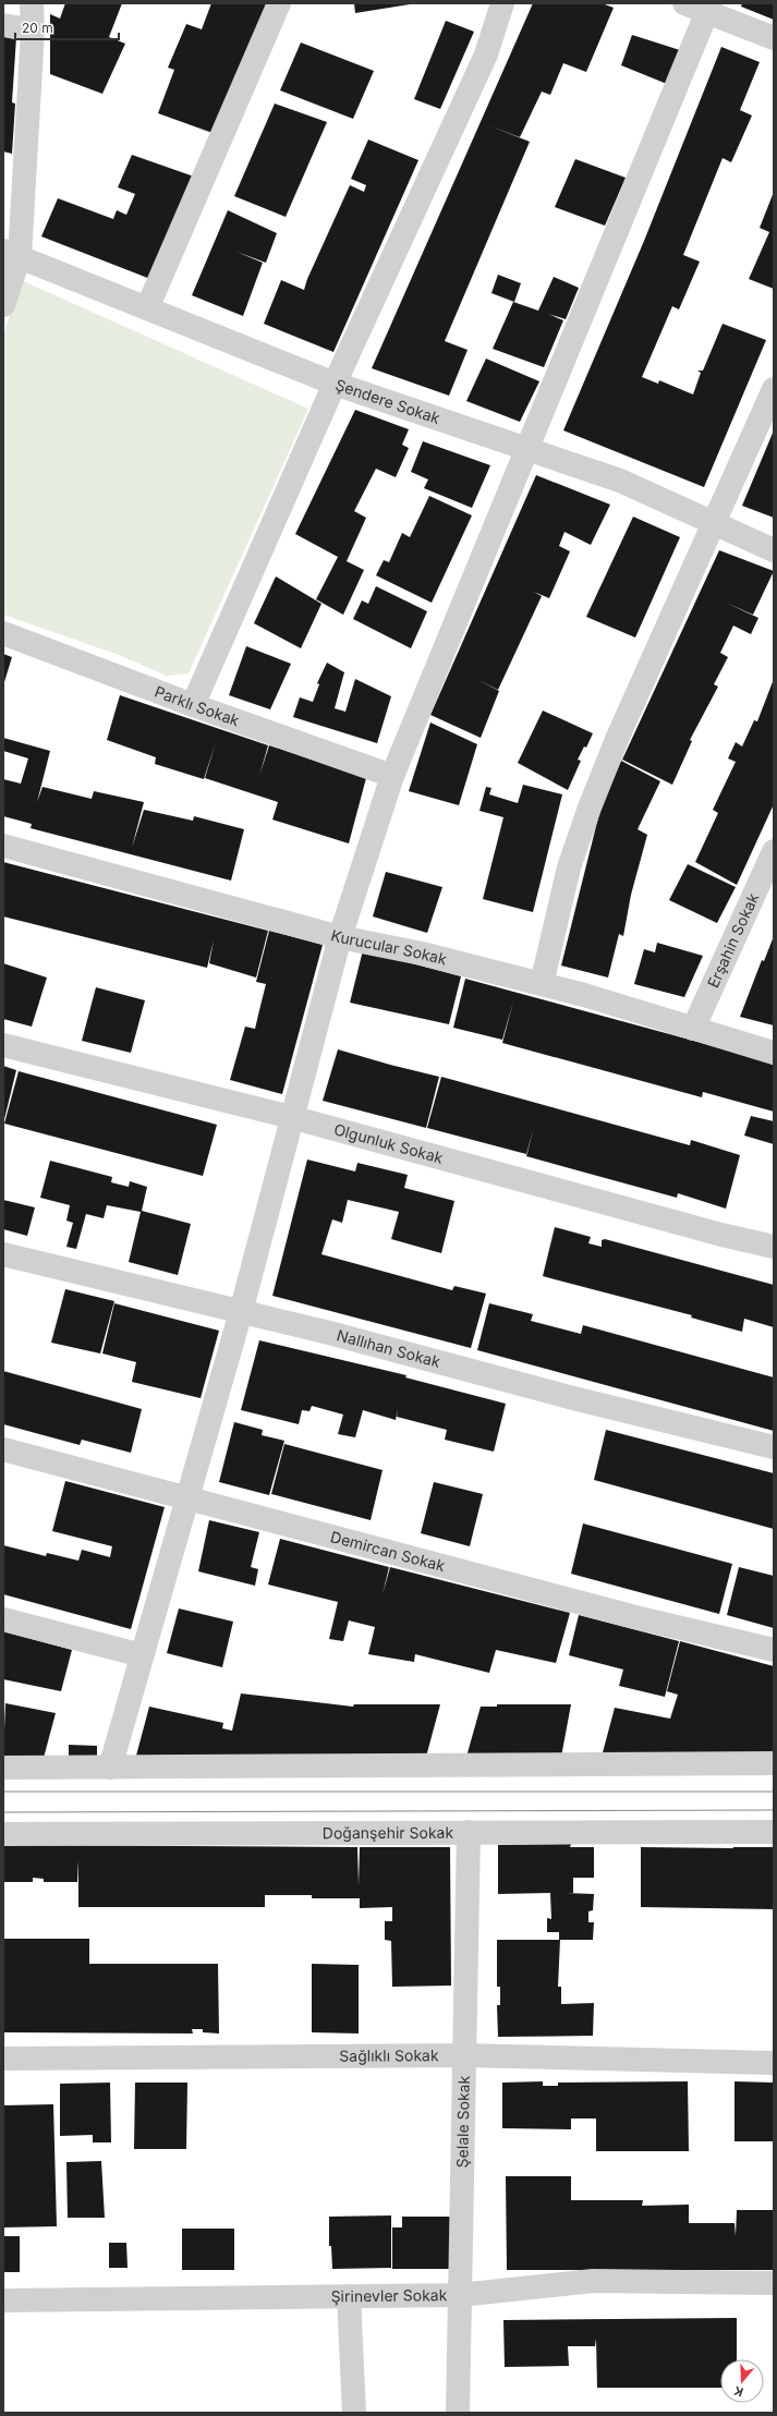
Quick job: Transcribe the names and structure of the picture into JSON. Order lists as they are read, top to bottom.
{
  "streets": {
    "street": [
      "Şendere Sokak",
      "Parklı Sokak",
      "Erşahin Sokak",
      "Kurucular Sokak",
      "Olgunluk Sokak",
      "Nallıhan Sokak",
      "Demircan Sokak",
      "Doğanşehir Sokak",
      "Sağlıklı Sokak",
      "Şelale Sokak",
      "Şirinevler Sokak"
    ]
  },
  "crossings": [
    ["Erşahin Sokak", "Kurucular Sokak"],
    ["Doğanşehir Sokak", "Şelale Sokak"],
    ["Sağlıklı Sokak", "Şelale Sokak"],
    ["Şelale Sokak", "Şirinevler Sokak"]
  ],
  "scale_bar": "20 m",
  "north": "bottom"
}
